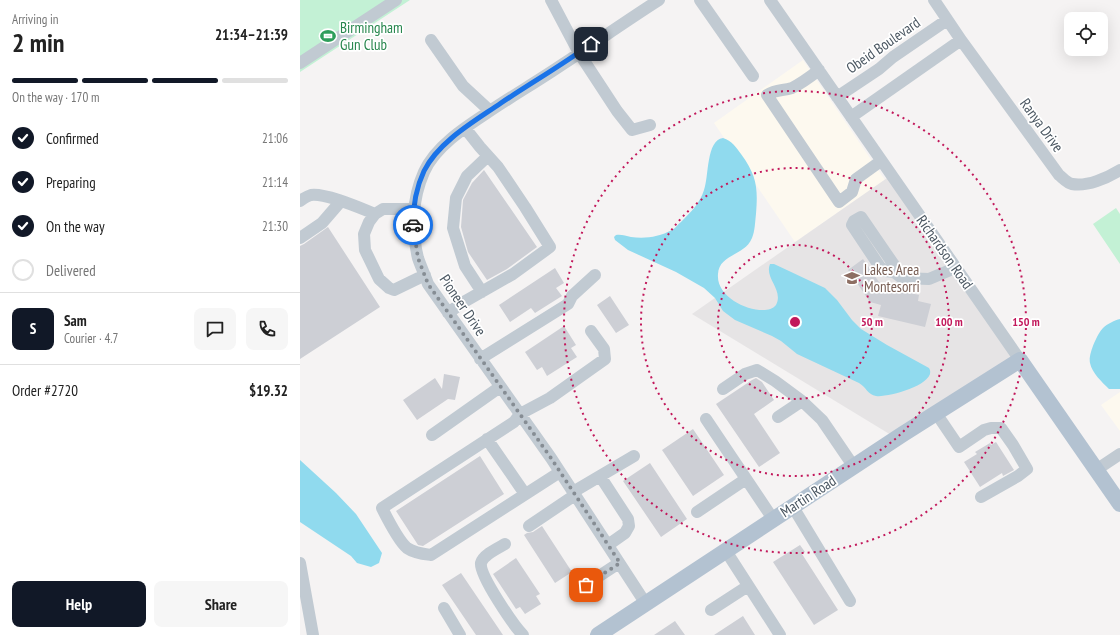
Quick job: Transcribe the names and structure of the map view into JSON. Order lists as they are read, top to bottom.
{
  "streets": {
    "main road": ["Richardson Road", "Martin Road"],
    "street": ["Obeid Boulevard", "Ranya Drive", "Pioneer Drive"]
  },
  "crossings": [
    ["Obeid Boulevard", "Richardson Road"],
    ["Richardson Road", "Martin Road"],
    ["Pioneer Drive", "Martin Road"]
  ],
  "places": {
    "sports": ["Birmingham Gun Club"],
    "school or university": ["Lakes Area Montesorri"]
  },
  "page": {
    "heading": ["2 min", "Arriving in", "21:34–21:39"],
    "panel": [
      "Sam",
      "Courier · 4.7",
      "Order #2720",
      "$19.32"
    ],
    "bar": "On the way · 170 m",
    "list": [
      ["Confirmed", "21:06"],
      ["Preparing", "21:14"],
      ["On the way", "21:30"],
      "Delivered"
    ],
    "round": "S",
    "buttons": ["Help", "Share"]
  },
  "rings": ["50 m", "100 m", "150 m"]
}
